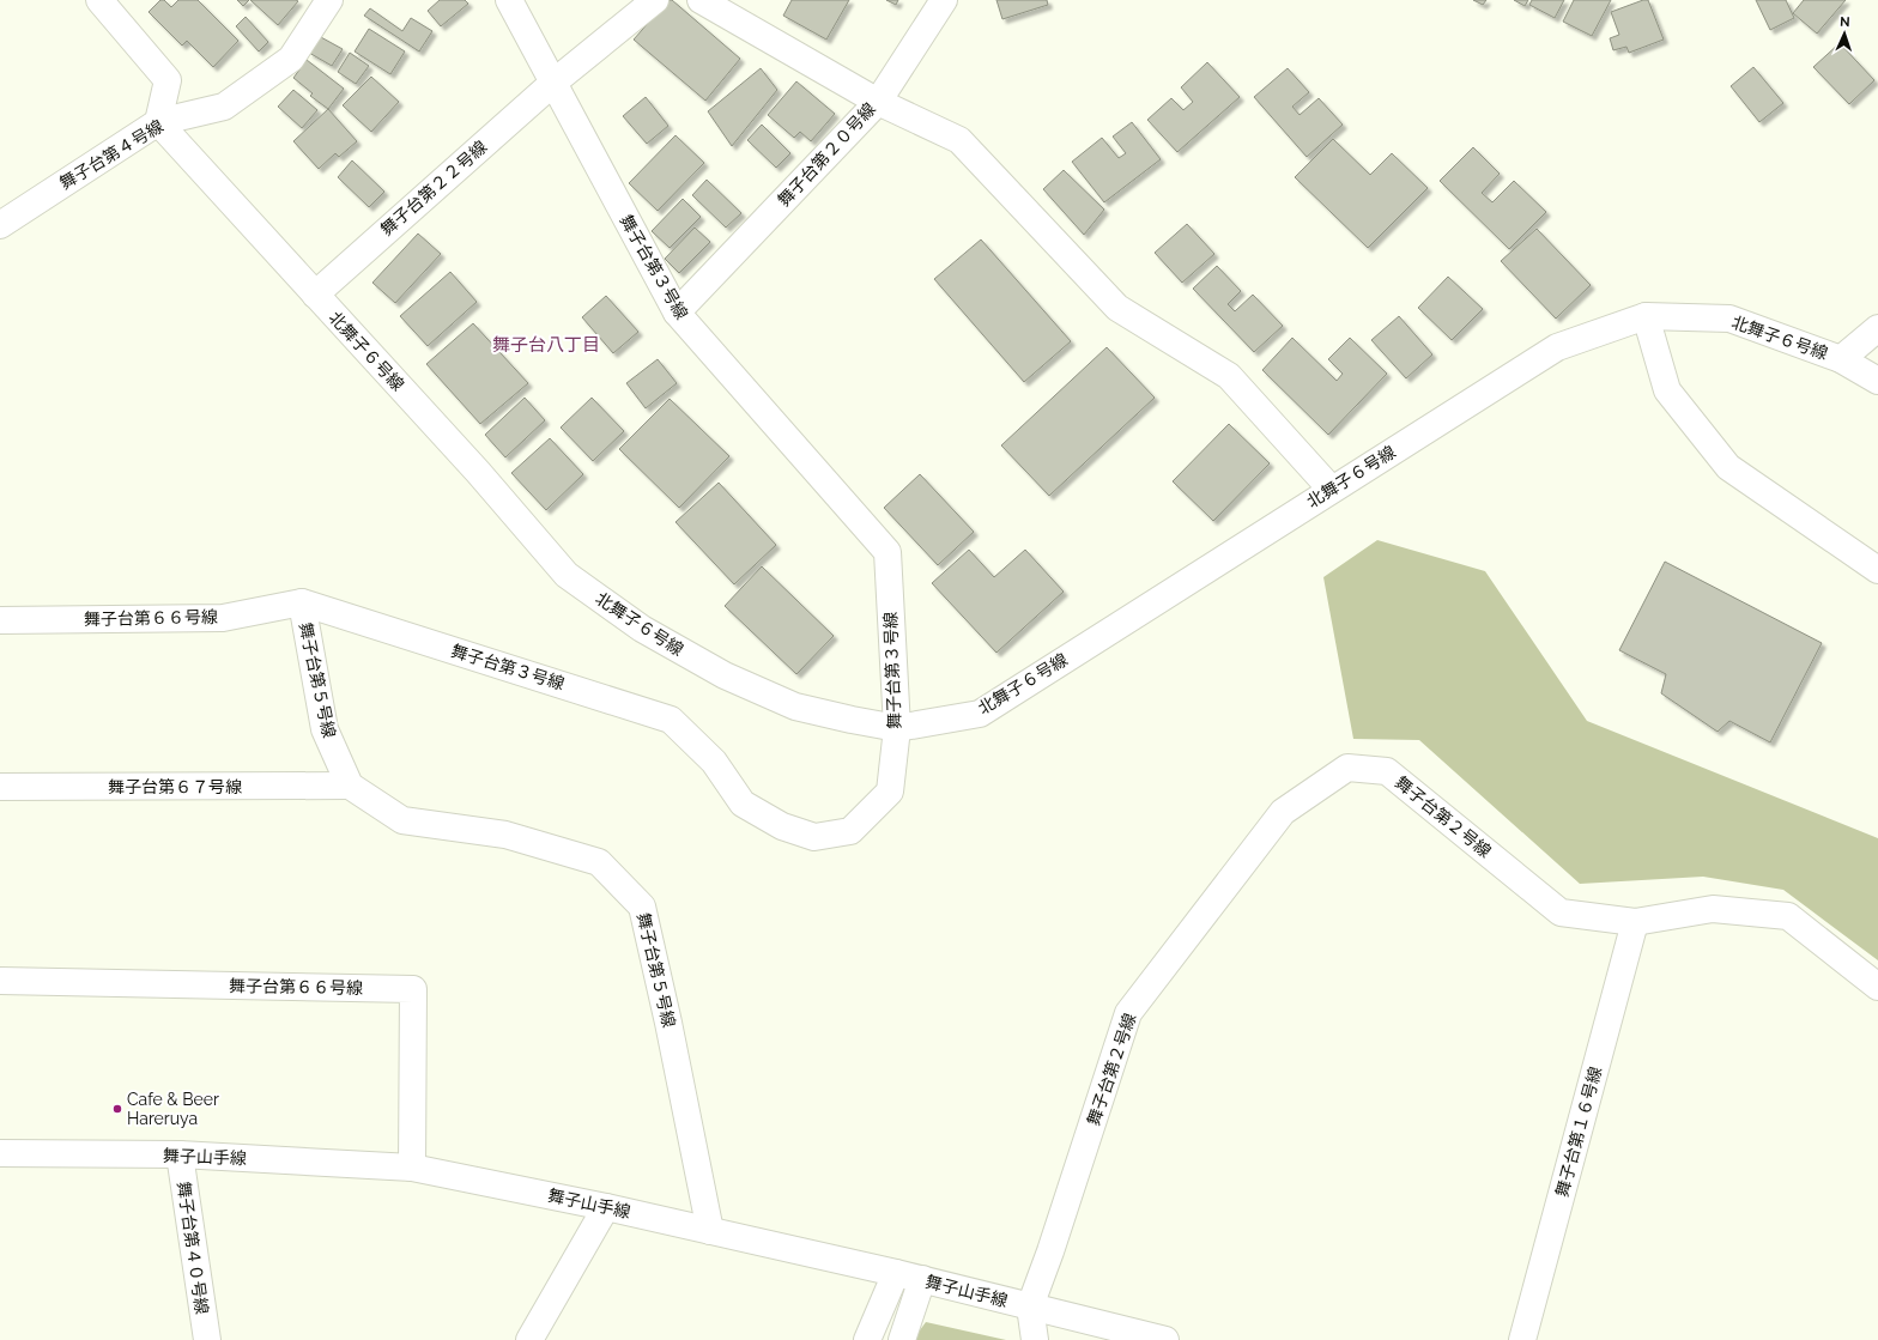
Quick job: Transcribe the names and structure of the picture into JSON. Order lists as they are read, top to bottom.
{
  "streets": {
    "street": [
      "舞子台第４号線",
      "舞子台第２０号線",
      "舞子台第２２号線",
      "舞子台第３号線",
      "北舞子６号線",
      "舞子台第６６号線",
      "舞子台第５号線",
      "舞子台第６７号線",
      "舞子台第２号線",
      "舞子台第１６号線",
      "舞子山手線",
      "舞子台第４０号線"
    ]
  },
  "crossings": [
    ["舞子台第４号線", "北舞子６号線"],
    ["舞子台第２０号線", "舞子台第３号線"],
    ["舞子台第２２号線", "舞子台第３号線"],
    ["舞子台第２２号線", "北舞子６号線"],
    ["舞子台第３号線", "北舞子６号線"],
    ["舞子台第３号線", "舞子台第６６号線"],
    ["舞子台第３号線", "舞子台第５号線"],
    ["舞子台第６６号線", "舞子台第５号線"],
    ["舞子台第６６号線", "舞子山手線"],
    ["舞子台第５号線", "舞子台第６７号線"],
    ["舞子台第５号線", "舞子山手線"],
    ["舞子台第２号線", "舞子台第１６号線"],
    ["舞子台第２号線", "舞子山手線"],
    ["舞子山手線", "舞子台第４０号線"]
  ],
  "districts": ["舞子台八丁目"],
  "places": ["Cafe & Beer Hareruya"],
  "north": "top"
}
